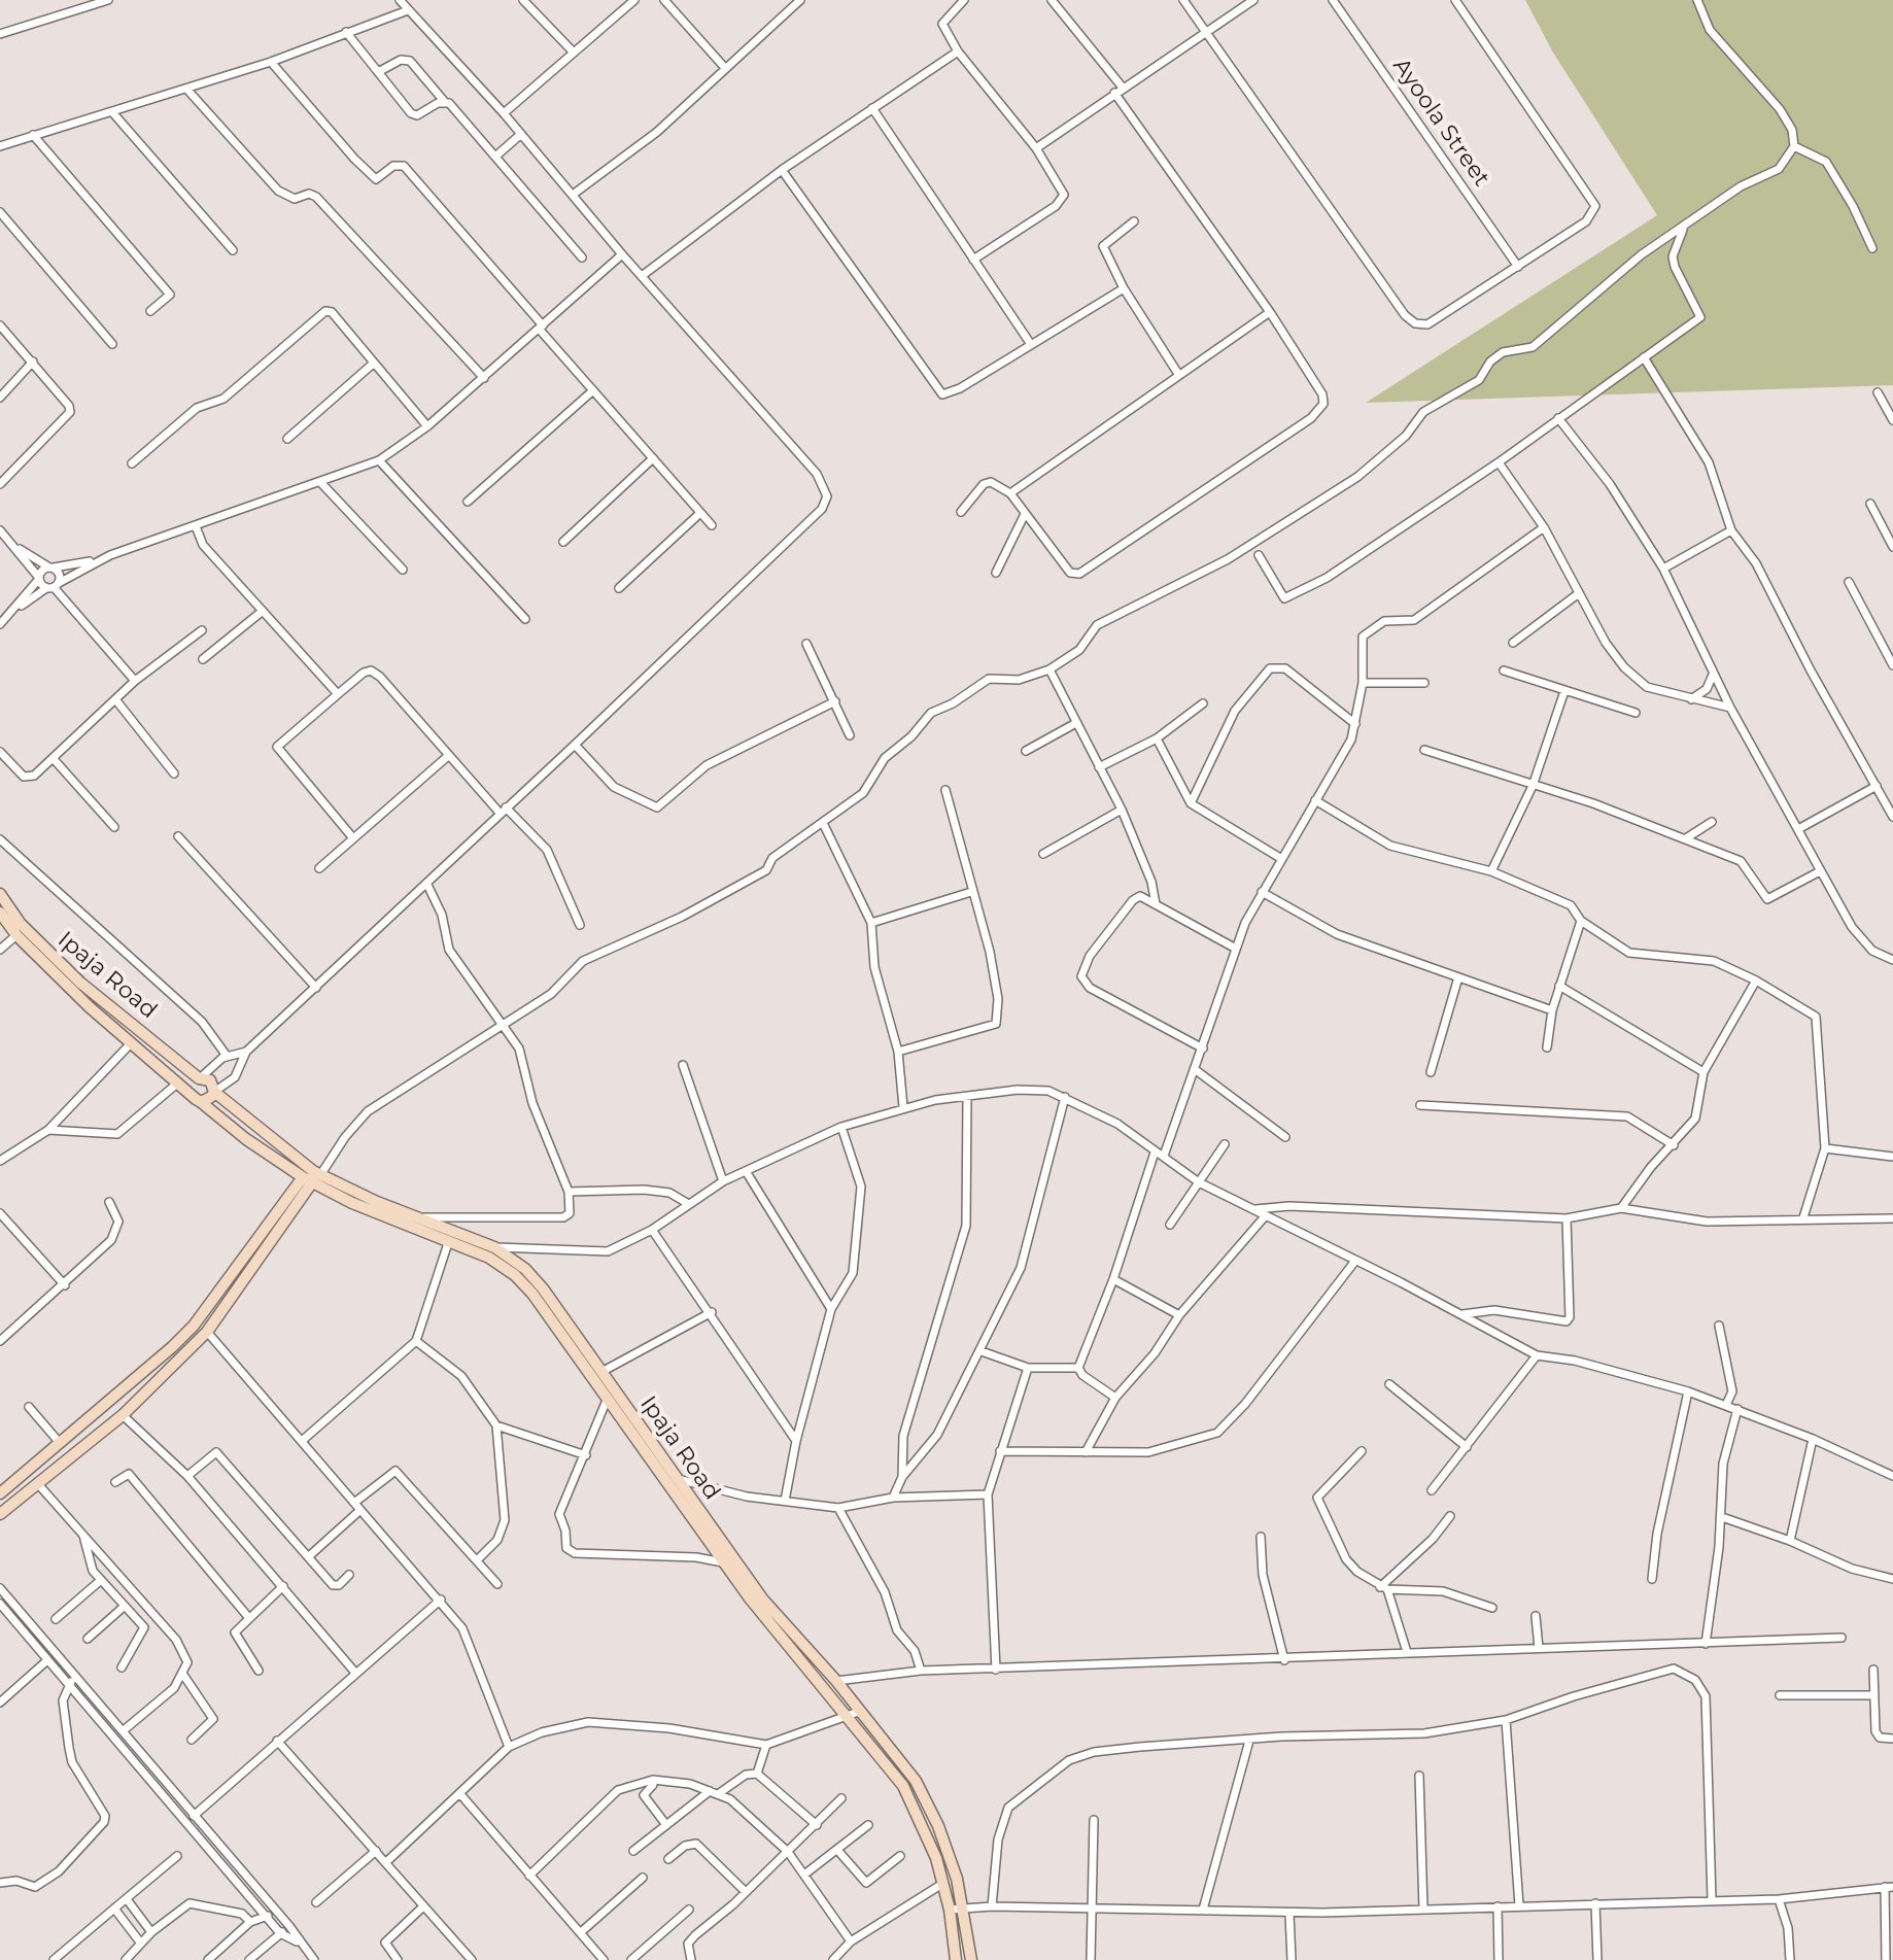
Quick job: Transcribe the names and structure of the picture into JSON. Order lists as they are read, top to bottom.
{
  "streets": {
    "main road": ["Ipaja Road"],
    "street": ["Ayoola Street"]
  }
}
